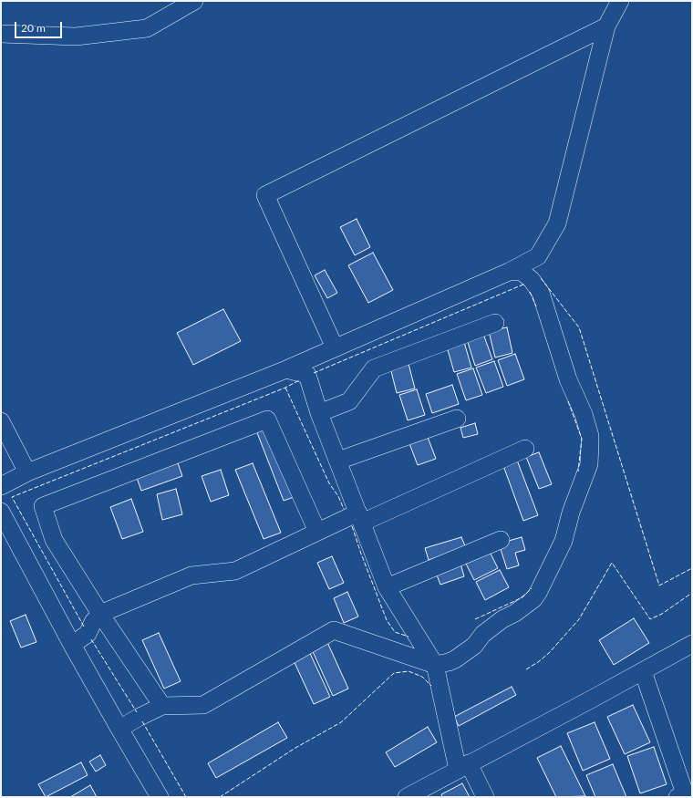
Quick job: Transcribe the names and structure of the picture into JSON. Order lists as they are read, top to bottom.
{
  "scale_bar": "20 m"
}
